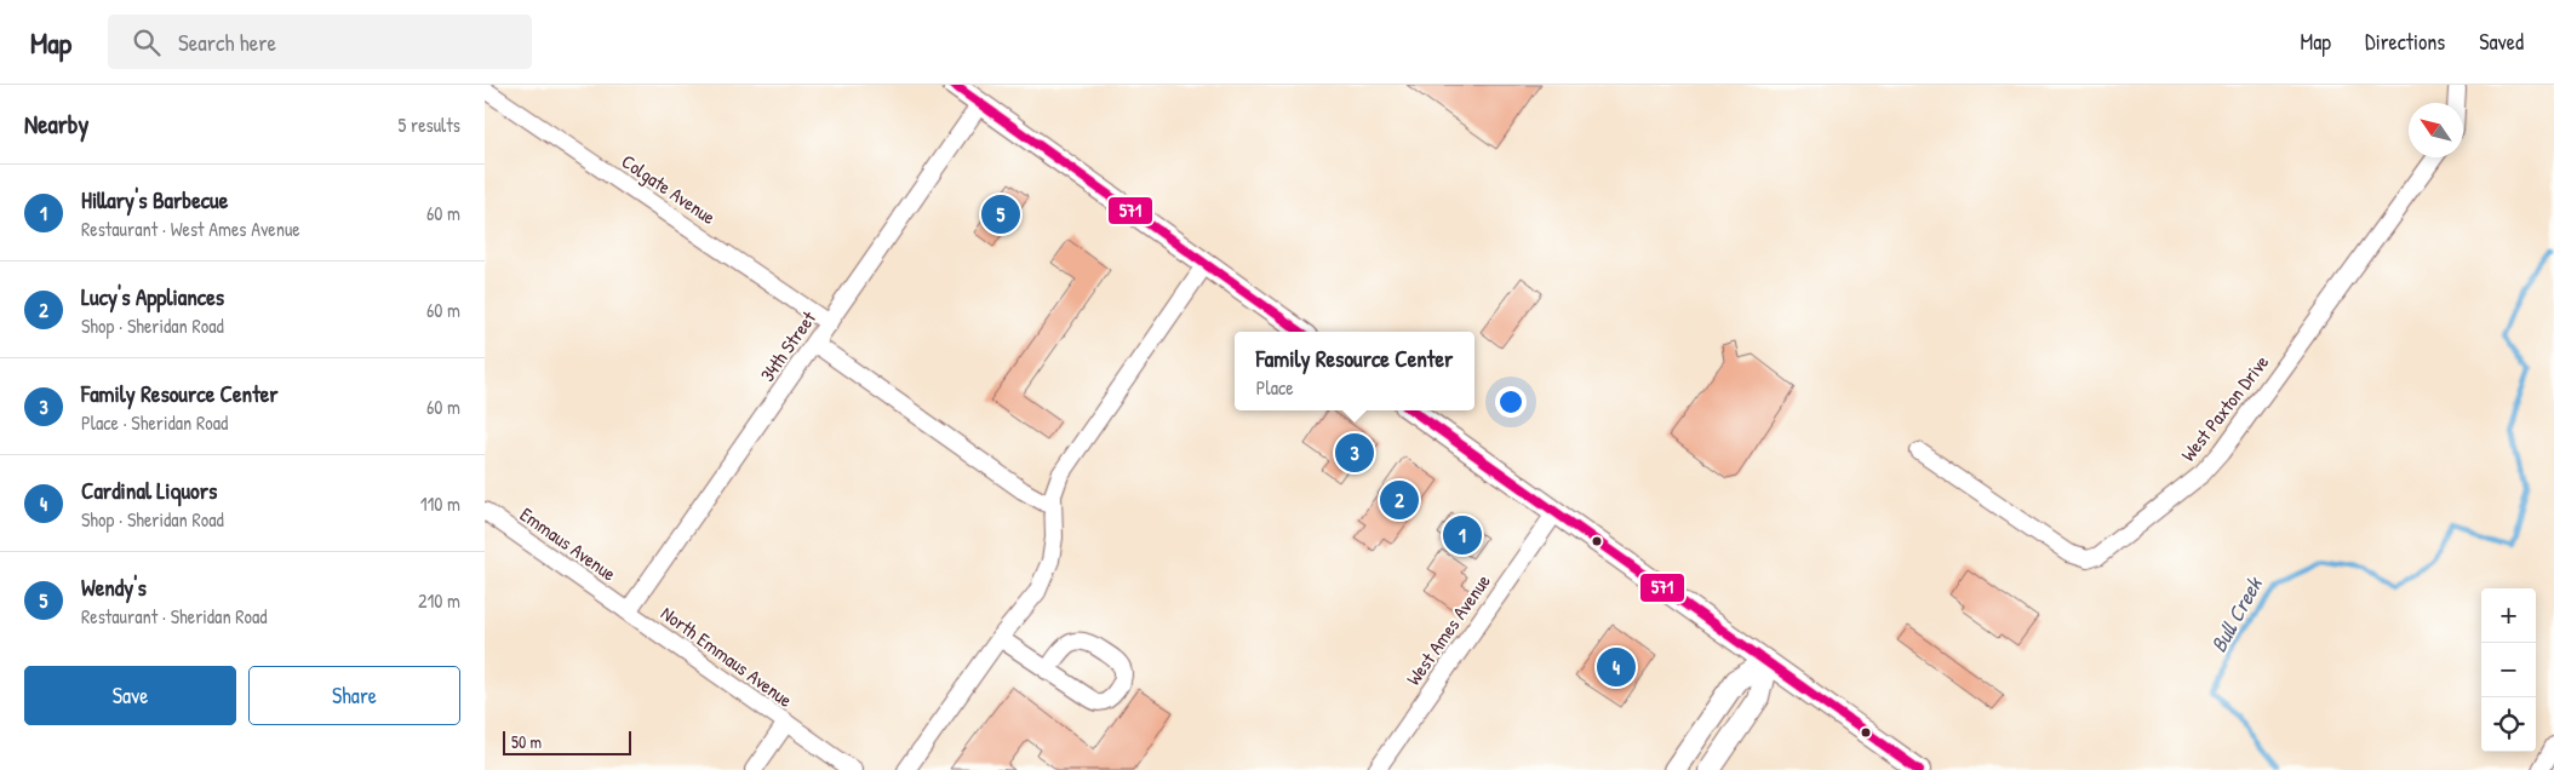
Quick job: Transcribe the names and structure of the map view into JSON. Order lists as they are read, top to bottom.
{
  "streets": {
    "street": [
      "Colgate Avenue",
      "34th Street",
      "West Paxton Drive",
      "Emmaus Avenue",
      "West Ames Avenue",
      "North Emmaus Avenue"
    ]
  },
  "crossings": [
    ["Colgate Avenue", "34th Street"],
    ["34th Street", "Emmaus Avenue"],
    ["34th Street", "North Emmaus Avenue"],
    ["Emmaus Avenue", "North Emmaus Avenue"]
  ],
  "water": ["Bull Creek"],
  "lines": ["transit line 571"],
  "scale_bar": "50 m",
  "north": "top left",
  "page": {
    "header": "Map",
    "search": "Search here",
    "nav": ["Map", "Directions", "Saved"],
    "heading": ["Nearby", "5 results"],
    "list": [
      {
        "mark": "1",
        "name": "Hillary's Barbecue",
        "note": "Restaurant · West Ames Avenue",
        "value": "60 m"
      },
      {
        "mark": "2",
        "name": "Lucy's Appliances",
        "note": "Shop · Sheridan Road",
        "value": "60 m"
      },
      {
        "mark": "3",
        "name": "Family Resource Center",
        "note": "Place · Sheridan Road",
        "value": "60 m"
      },
      {
        "mark": "4",
        "name": "Cardinal Liquors",
        "note": "Shop · Sheridan Road",
        "value": "110 m"
      },
      {
        "mark": "5",
        "name": "Wendy's",
        "note": "Restaurant · Sheridan Road",
        "value": "210 m"
      }
    ],
    "pins": [
      "5",
      "3",
      "2",
      "1",
      "4"
    ],
    "popup": ["Family Resource Center", "Place"],
    "map_buttons": ["+", "−"],
    "buttons": ["Save", "Share"],
    "scale": "50 m"
  }
}
